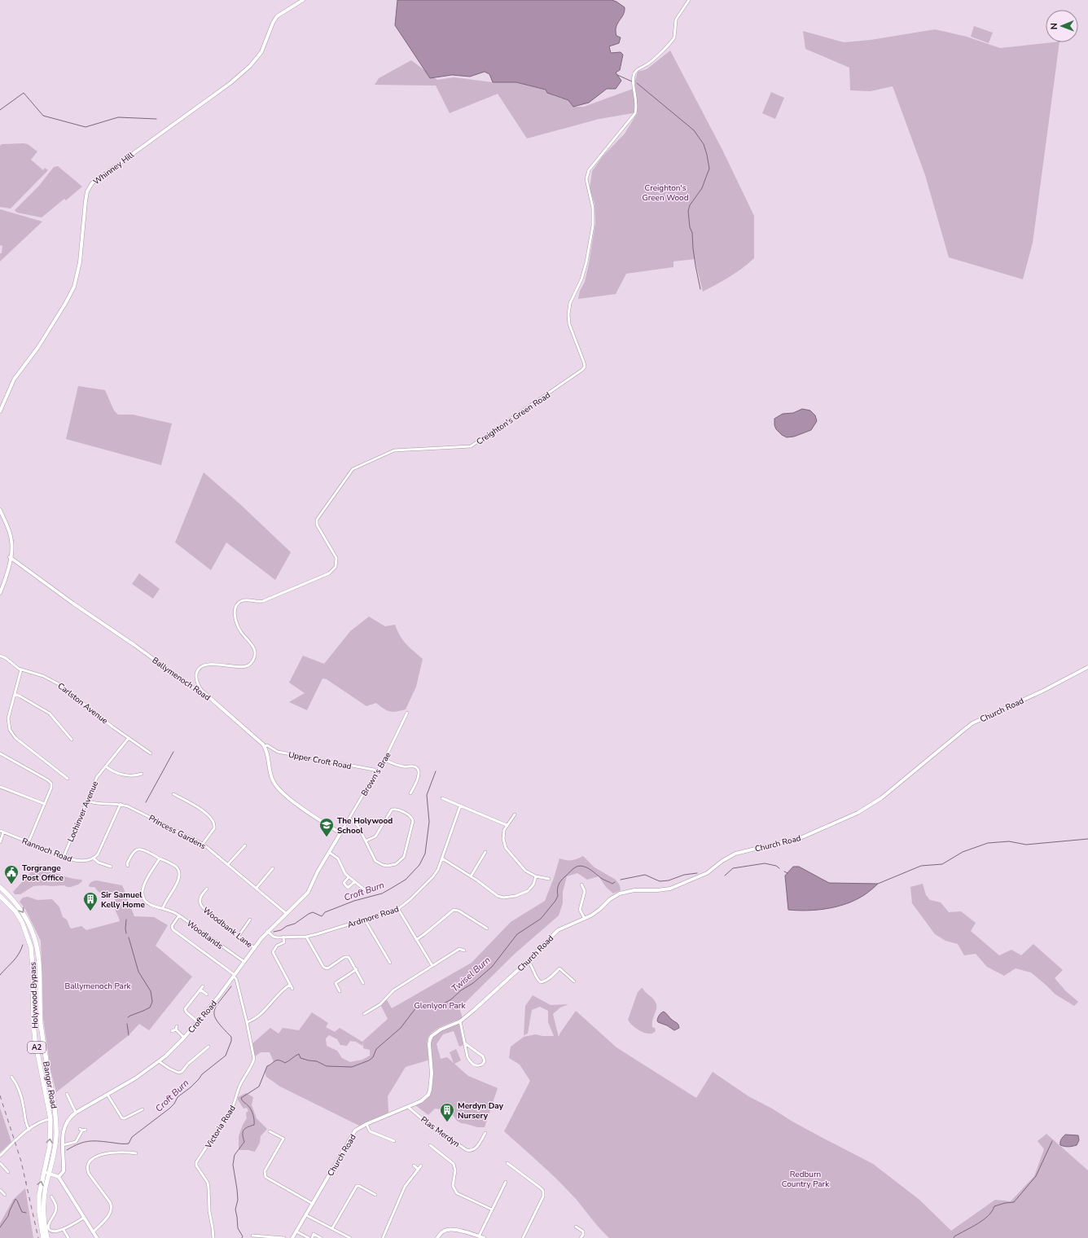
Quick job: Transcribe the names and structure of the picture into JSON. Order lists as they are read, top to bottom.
{
  "streets": {
    "highway": ["Holywood Bypass", "A2", "Bangor Road"],
    "street": [
      "Whinney Hill",
      "Creighton's Green Road",
      "Ballymenoch Road",
      "Carlston Avenue",
      "Church Road",
      "Upper Croft Road",
      "Brown's Brae",
      "Lochinver Avenue",
      "Princess Gardens",
      "Rannoch Road",
      "Ardmore Road",
      "Woodbank Lane",
      "Woodlands",
      "Croft Road",
      "Victoria Road",
      "Plas Merdyn"
    ]
  },
  "crossings": [
    ["Creighton's Green Road", "Ballymenoch Road"],
    ["Ballymenoch Road", "Upper Croft Road"],
    ["Carlston Avenue", "Lochinver Avenue"],
    ["Church Road", "Plas Merdyn"],
    ["Upper Croft Road", "Brown's Brae"],
    ["Brown's Brae", "Croft Road"],
    ["Lochinver Avenue", "Princess Gardens"],
    ["Lochinver Avenue", "Rannoch Road"],
    ["Princess Gardens", "Croft Road"],
    ["Ardmore Road", "Croft Road"],
    ["Woodbank Lane", "Croft Road"],
    ["Woodlands", "Croft Road"],
    ["Woodlands", "Victoria Road"],
    ["Croft Road", "Victoria Road"],
    ["A2", "Bangor Road"]
  ],
  "water": ["Croft Burn", "Twisel Burn"],
  "parks": [
    "Creighton's Green Wood",
    "Ballymenoch Park",
    "Glenlyon Park",
    "Redburn Country Park"
  ],
  "places": {
    "school or university": ["The Holywood School"],
    "public building": ["Torgrange Post Office"],
    "building": ["Sir Samuel Kelly Home", "Merdyn Day Nursery"]
  },
  "north": "left"
}
